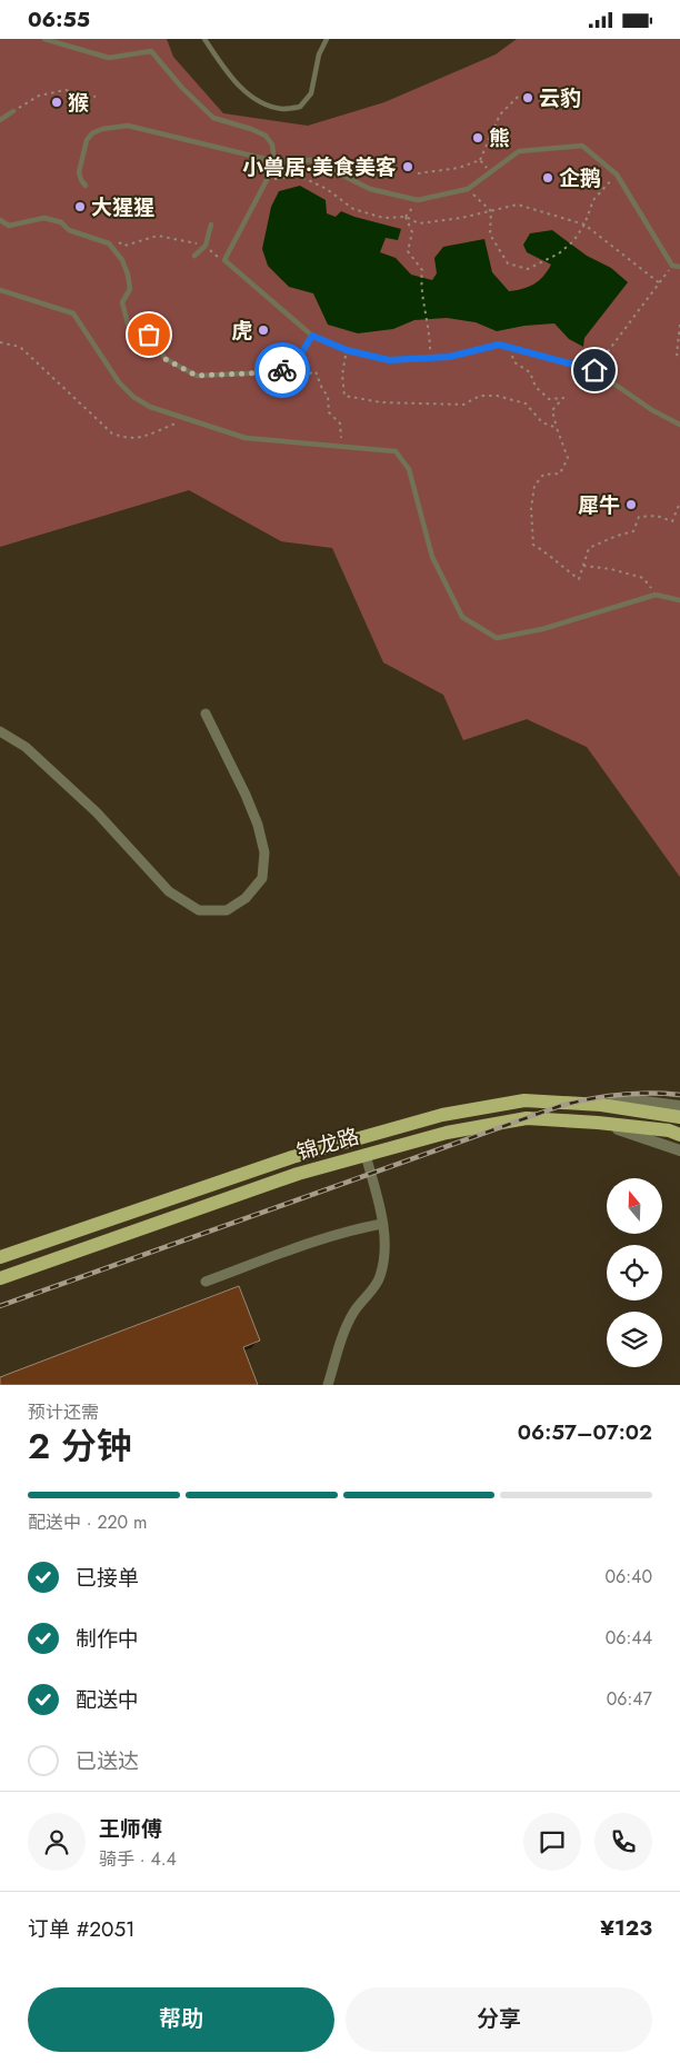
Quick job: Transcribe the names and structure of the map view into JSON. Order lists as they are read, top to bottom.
{
  "streets": {
    "main road": ["锦龙路"]
  },
  "places": [
    "云豹",
    "猴",
    "熊",
    "小兽居·美食美客",
    "企鹅",
    "大猩猩",
    "虎",
    "犀牛"
  ],
  "north": "top",
  "page": {
    "status": "06:55",
    "heading": ["2 分钟", "预计还需", "06:57–07:02"],
    "panel": [
      "王师傅",
      "骑手 · 4.4",
      "订单 #2051",
      "¥123"
    ],
    "bar": "配送中 · 220 m",
    "list": [
      ["已接单", "06:40"],
      ["制作中", "06:44"],
      ["配送中", "06:47"],
      "已送达"
    ],
    "buttons": ["帮助", "分享"]
  }
}
